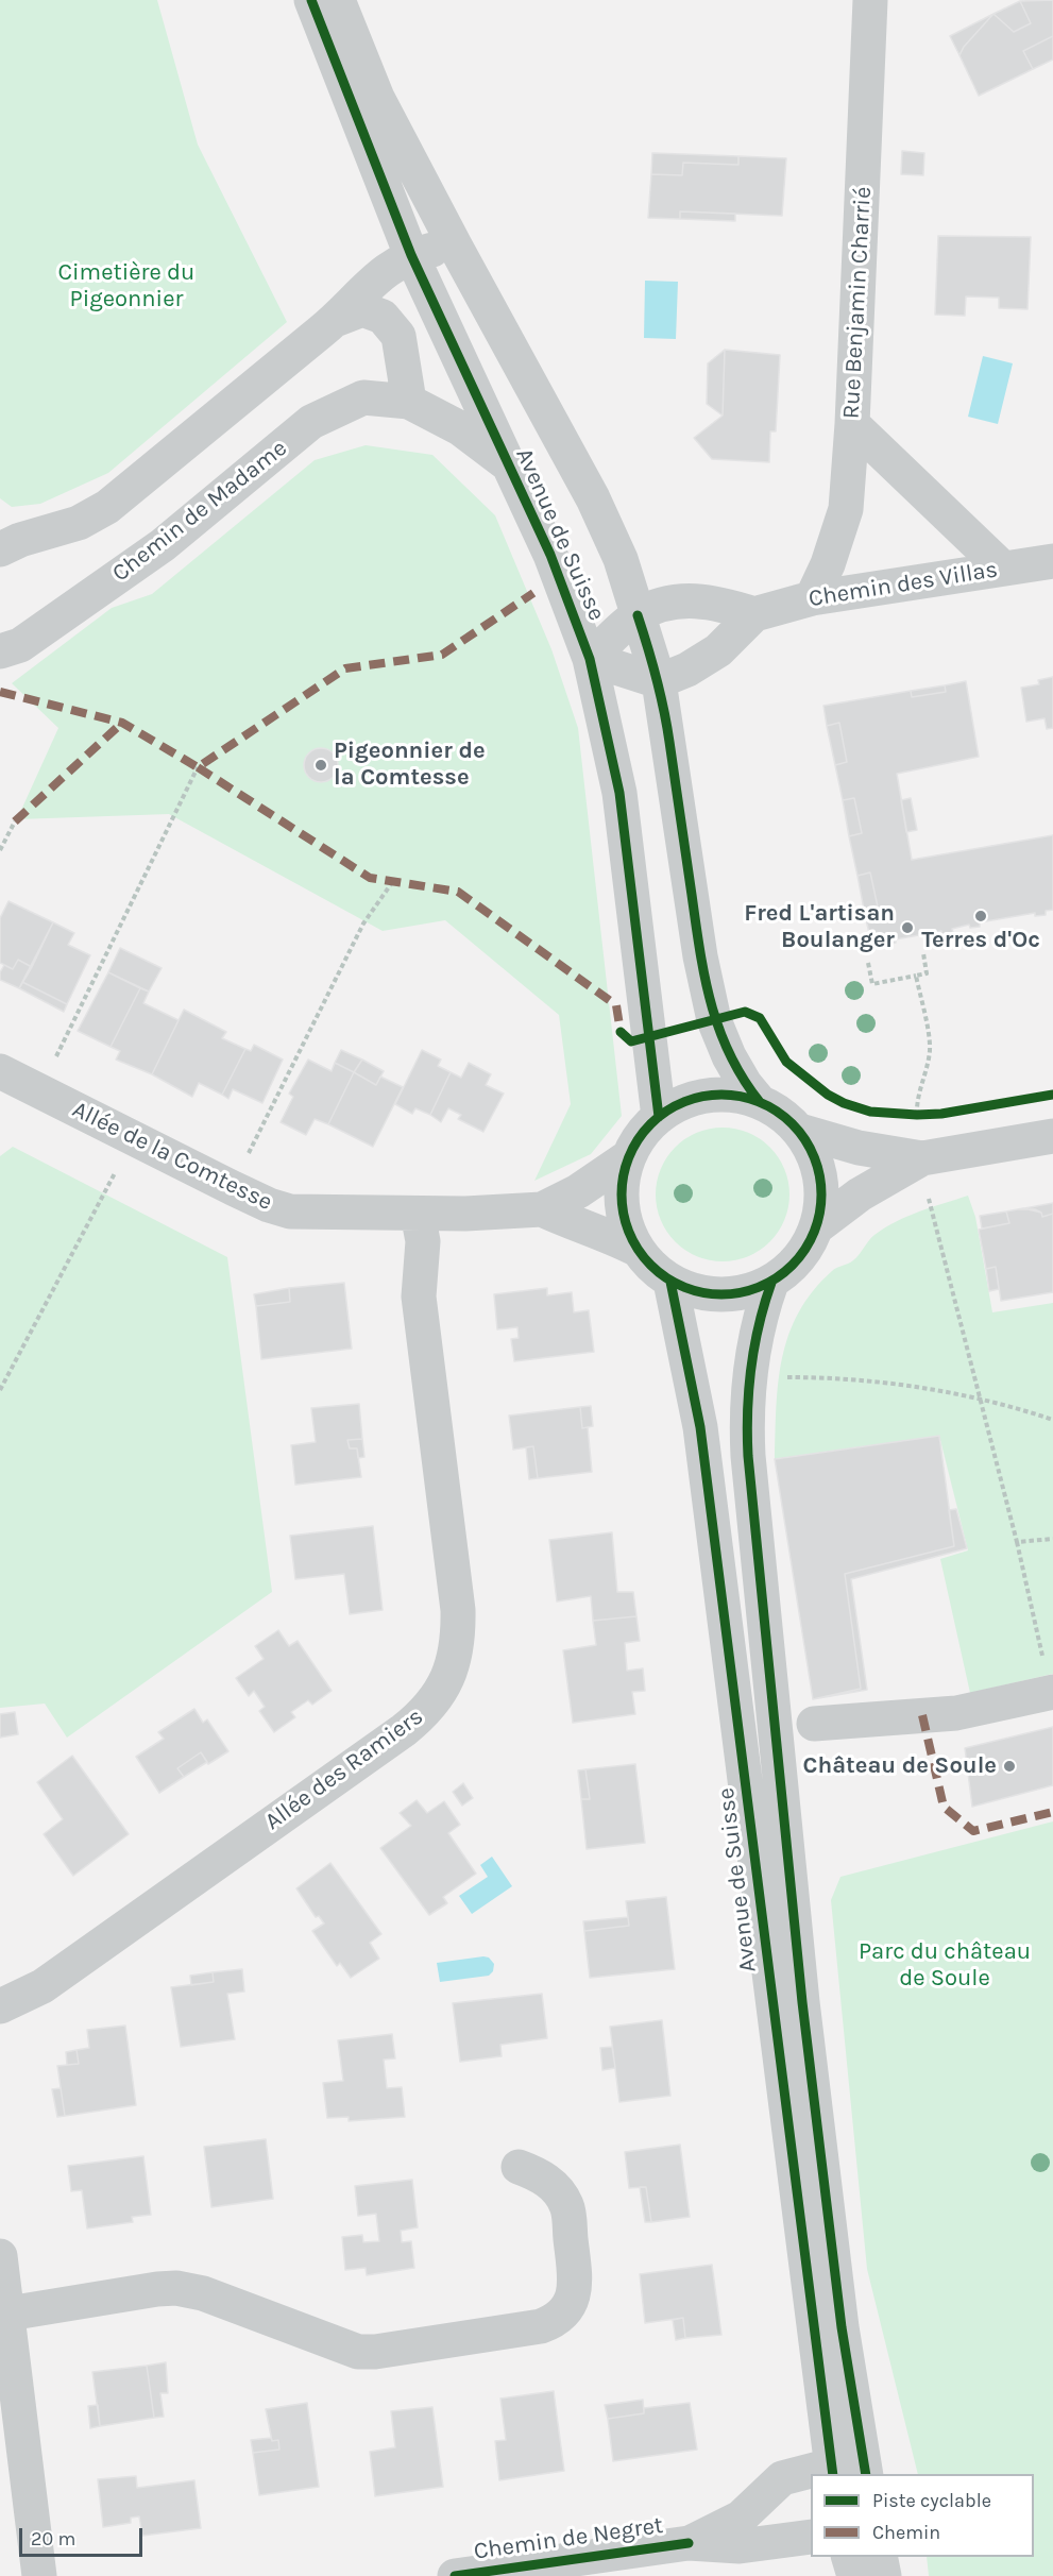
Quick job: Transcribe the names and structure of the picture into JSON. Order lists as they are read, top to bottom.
{
  "streets": {
    "street": [
      "Rue Benjamin Charrié",
      "Chemin de Madame",
      "Avenue de Suisse",
      "Chemin des Villas",
      "Allée de la Comtesse",
      "Allée des Ramiers",
      "Chemin de Negret"
    ]
  },
  "crossings": [
    ["Rue Benjamin Charrié", "Chemin des Villas"],
    ["Chemin de Madame", "Avenue de Suisse"],
    ["Avenue de Suisse", "Chemin des Villas"],
    ["Avenue de Suisse", "Allée de la Comtesse"],
    ["Avenue de Suisse", "Chemin de Negret"],
    ["Allée de la Comtesse", "Allée des Ramiers"]
  ],
  "parks": ["Cimetière du Pigeonnier", "Parc du château de Soule"],
  "places": [
    "Pigeonnier de la Comtesse",
    "Terres d'Oc",
    "Fred L'artisan Boulanger",
    "Château de Soule"
  ],
  "legend": ["Piste cyclable", "Chemin"],
  "scale_bar": "20 m"
}
